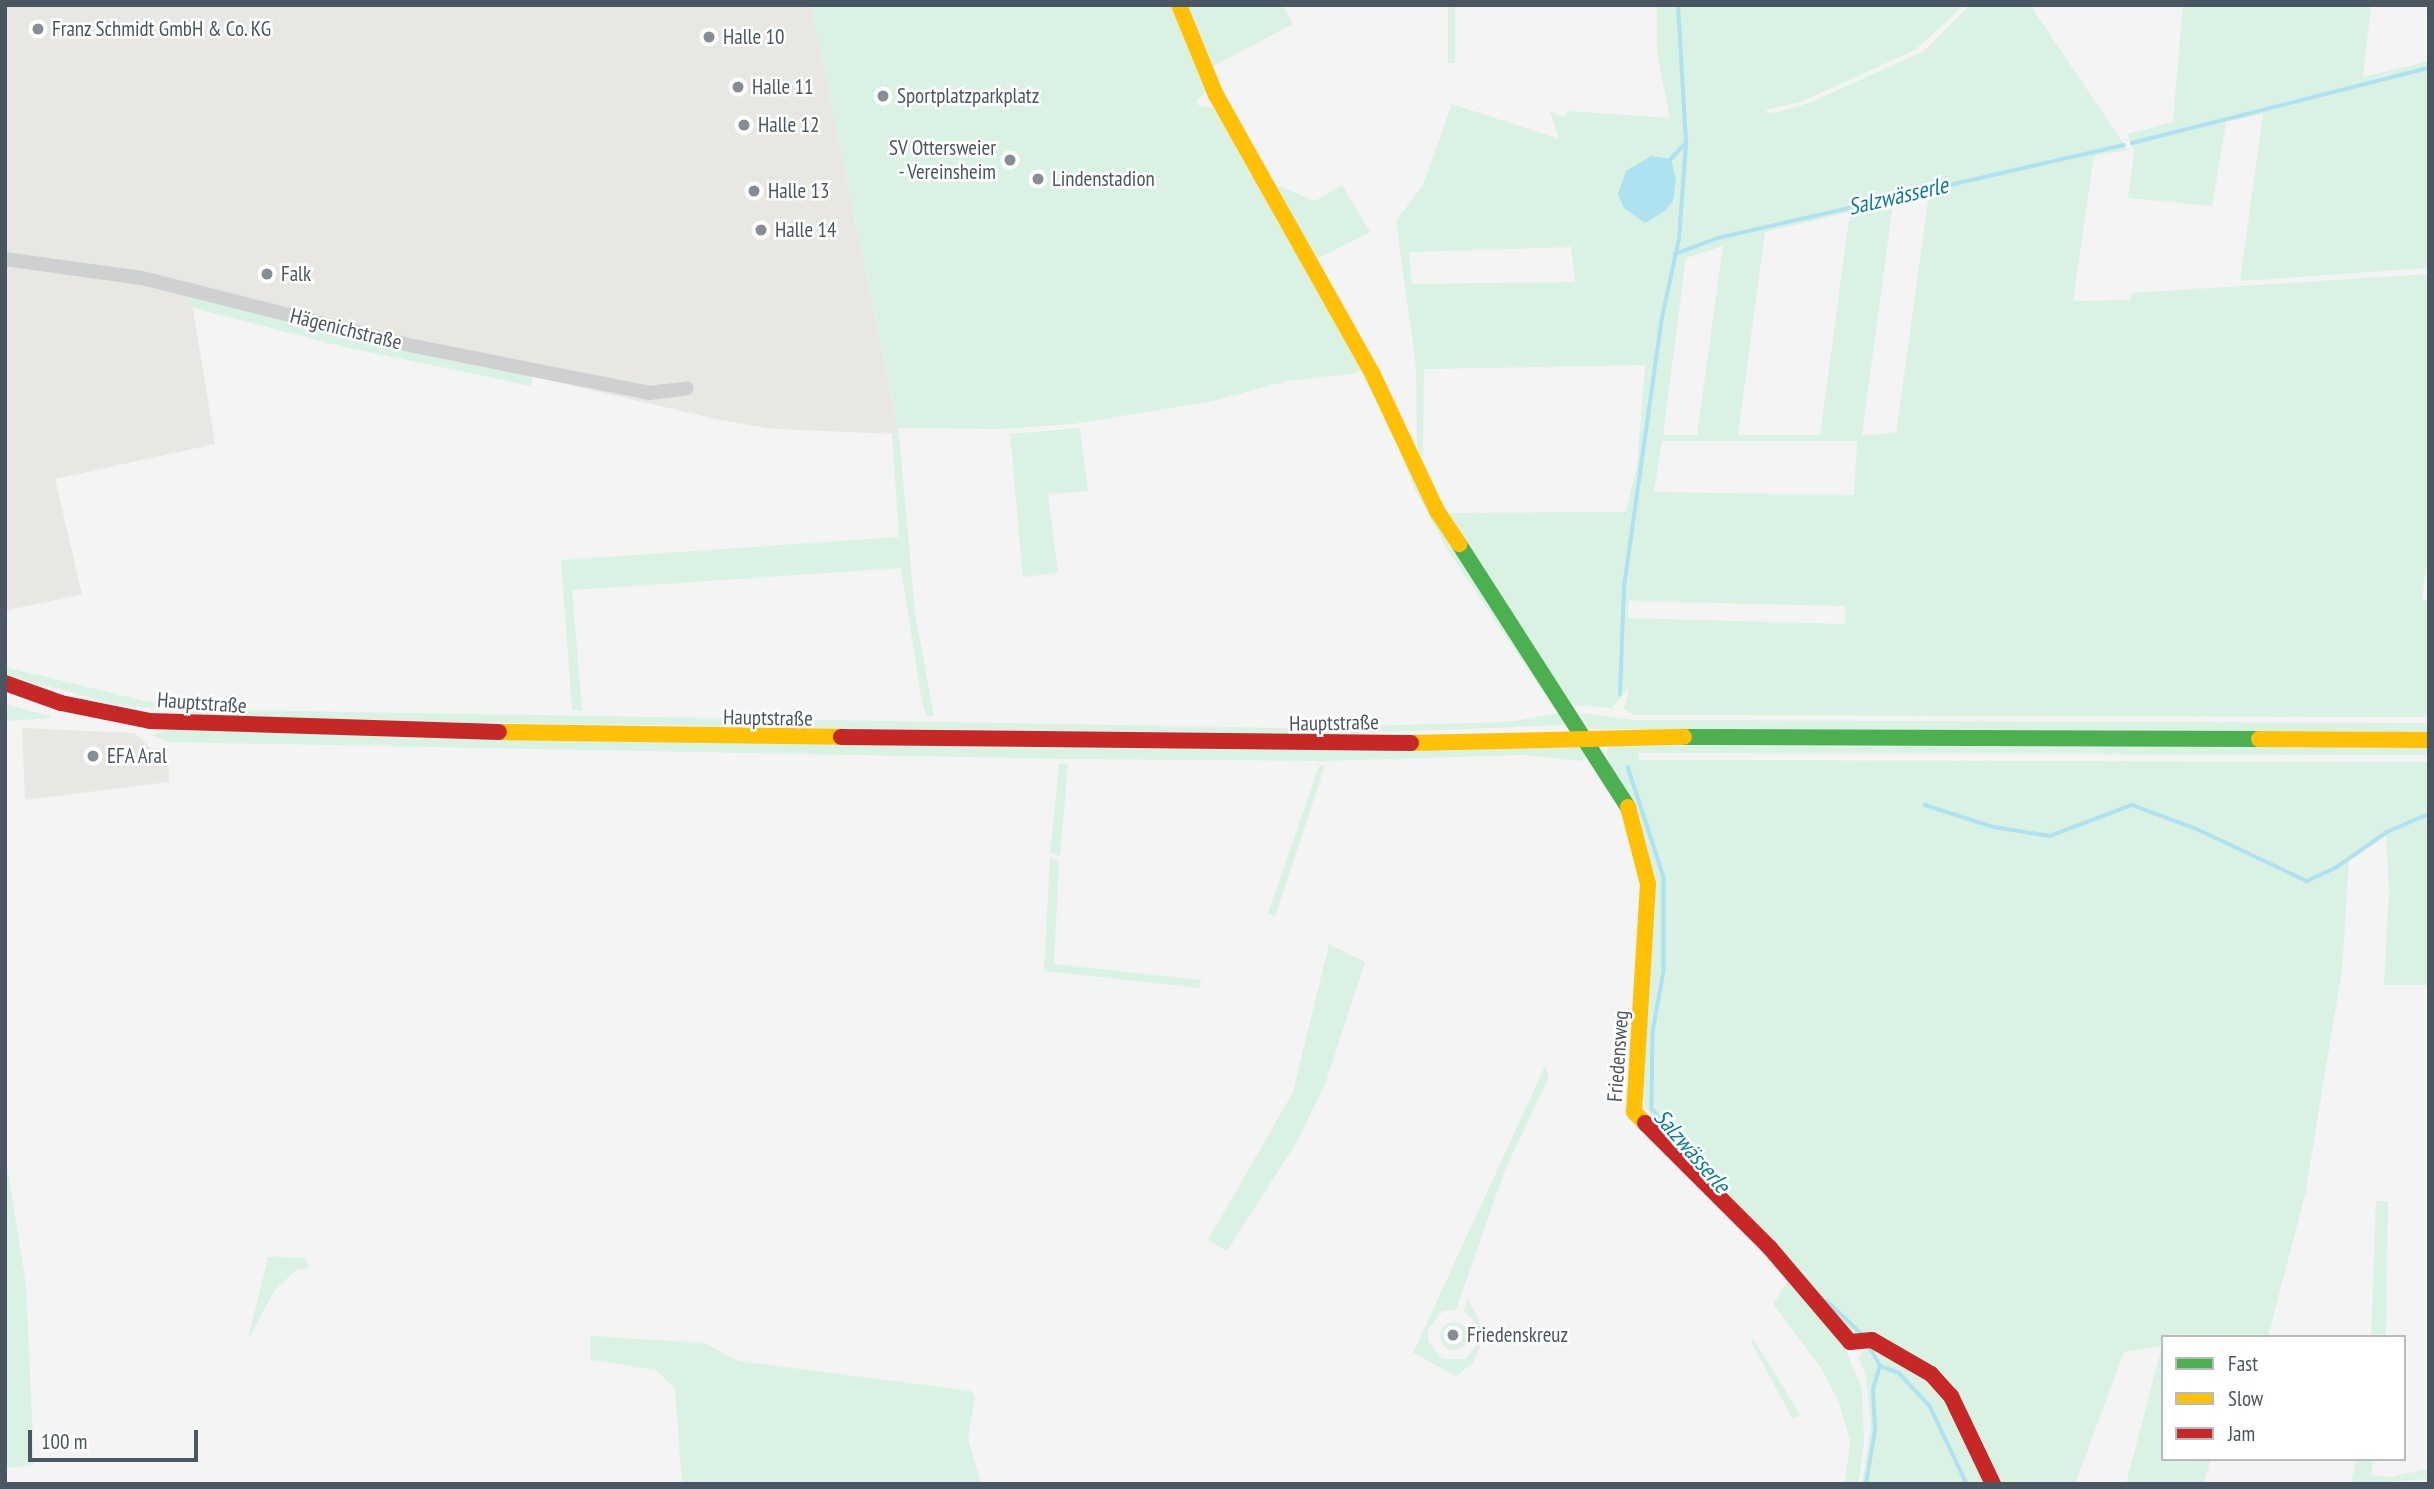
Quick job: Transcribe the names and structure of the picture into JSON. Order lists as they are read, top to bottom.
{
  "streets": {
    "street": ["Hägenichstraße", "Hauptstraße", "Friedensweg"]
  },
  "crossings": [
    ["Hauptstraße", "Friedensweg"]
  ],
  "water": ["Salzwässerle"],
  "places": [
    "Franz Schmidt GmbH & Co. KG",
    "Halle 10",
    "Halle 11",
    "Sportplatzparkplatz",
    "Halle 12",
    "SV Ottersweier - Vereinsheim",
    "Lindenstadion",
    "Halle 13",
    "Halle 14",
    "Falk",
    "EFA Aral",
    "Friedenskreuz"
  ],
  "legend": ["Fast", "Slow", "Jam"],
  "scale_bar": "100 m"
}
